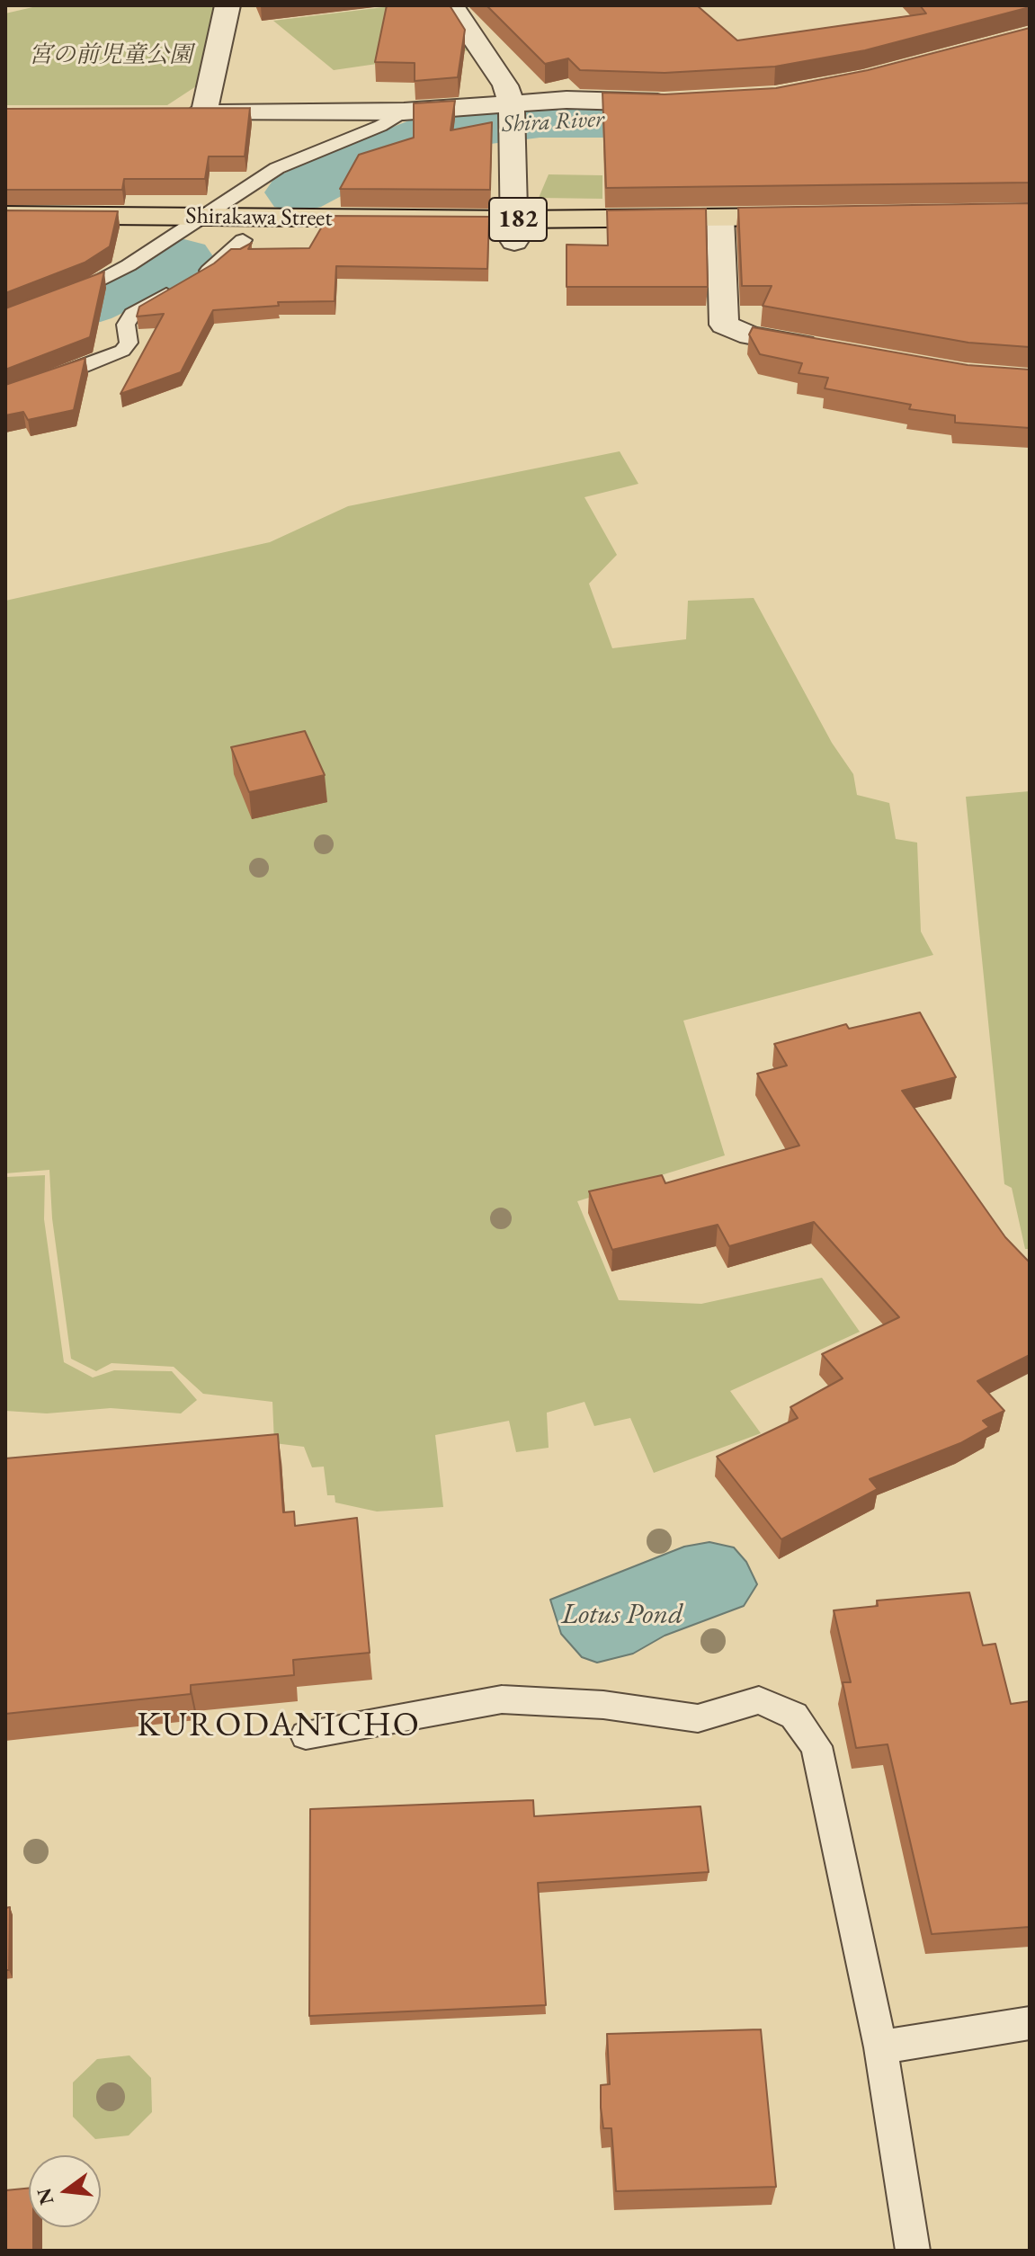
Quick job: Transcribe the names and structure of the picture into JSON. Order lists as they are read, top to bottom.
{
  "streets": {
    "main road": ["Shirakawa Street", "182"]
  },
  "districts": ["KURODANICHO"],
  "water": ["Shira River", "Lotus Pond"],
  "parks": ["宮の前児童公園"],
  "north": "left"
}
